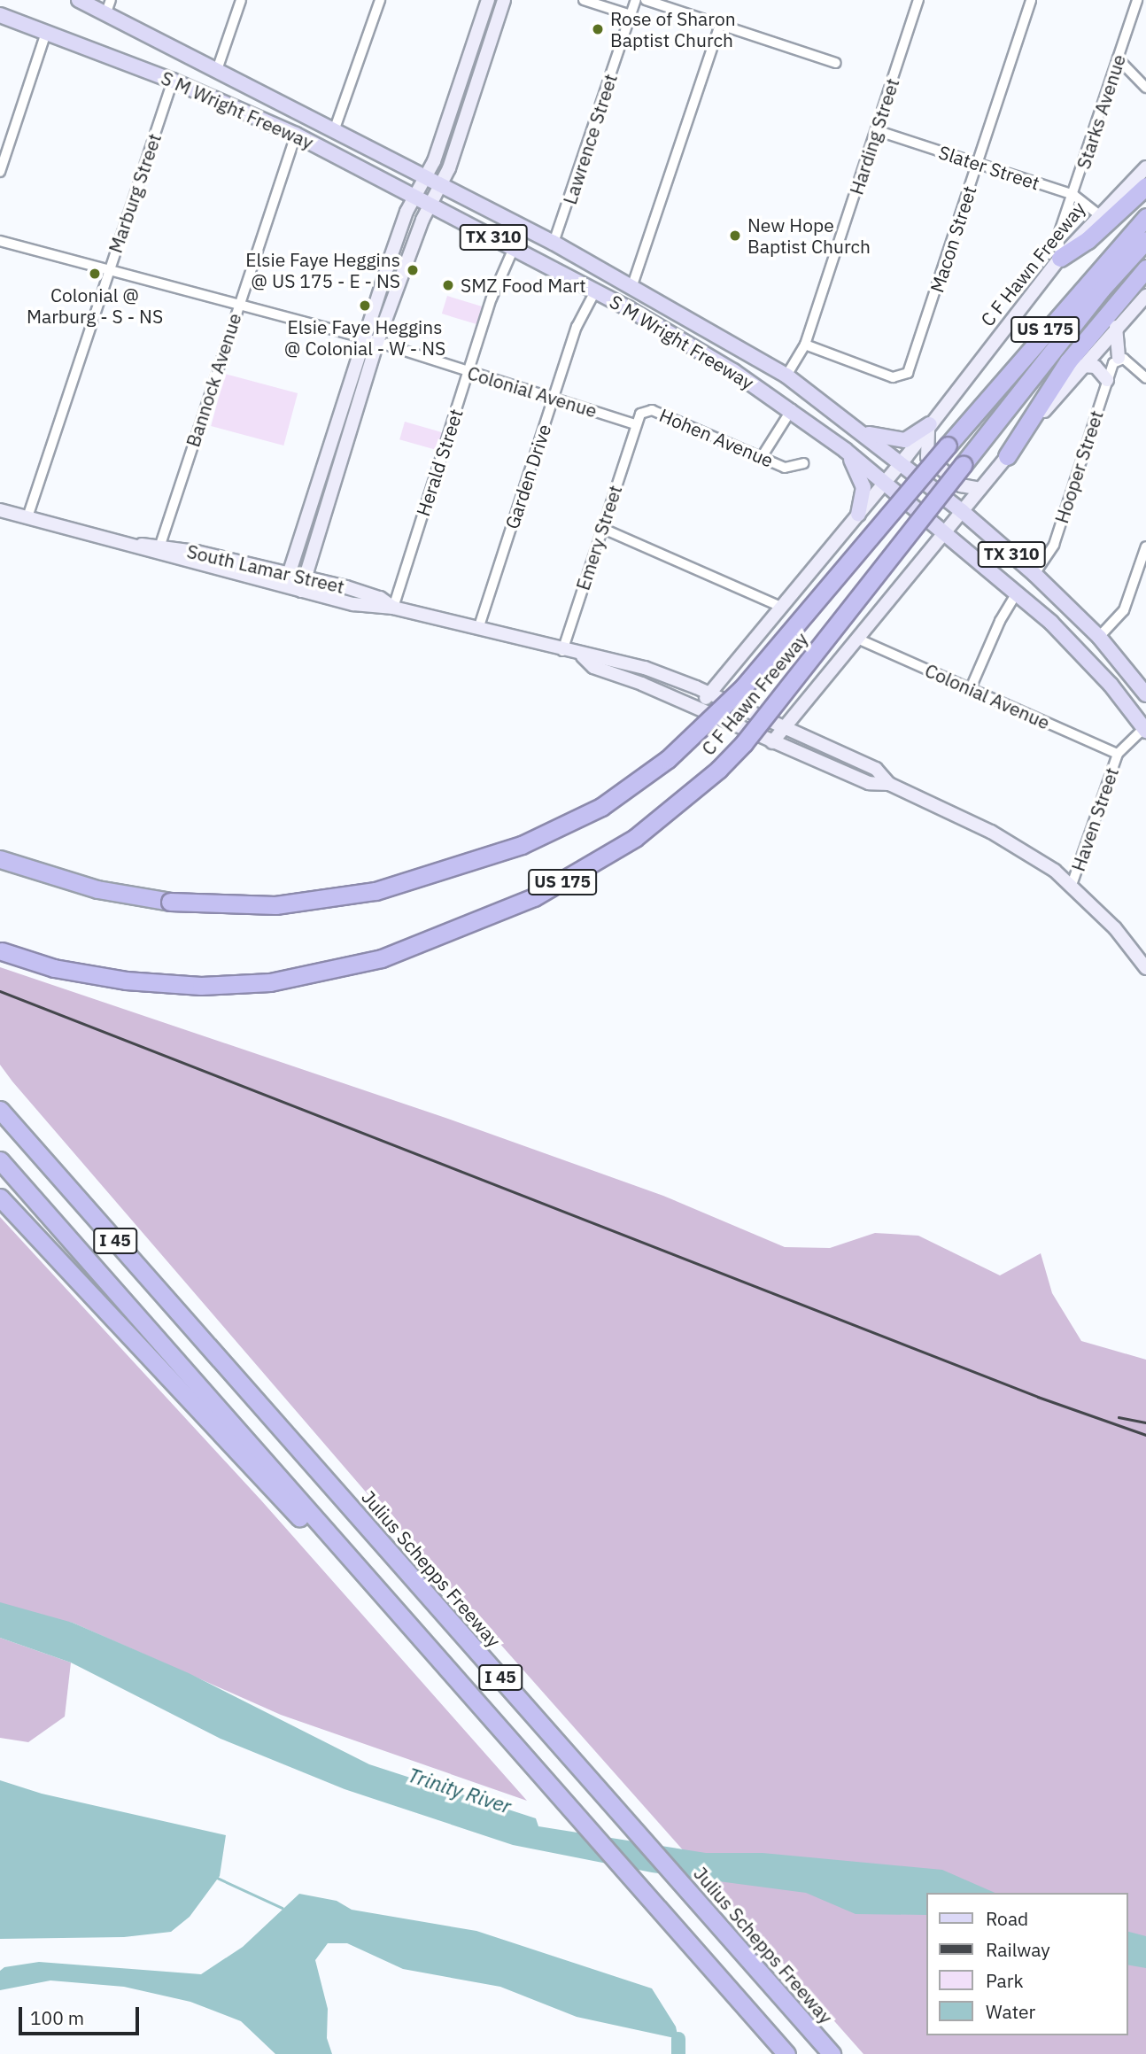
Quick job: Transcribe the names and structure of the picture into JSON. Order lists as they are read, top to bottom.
{
  "streets": {
    "highway": [
      "C F Hawn Freeway",
      "US 175",
      "I 45",
      "Julius Schepps Freeway"
    ],
    "main road": ["S M Wright Freeway", "TX 310", "South Lamar Street"],
    "street": [
      "Starks Avenue",
      "Harding Street",
      "Lawrence Street",
      "Slater Street",
      "Marburg Street",
      "Macon Street",
      "Bannock Avenue",
      "Colonial Avenue",
      "Hohen Avenue",
      "Herald Street",
      "Hooper Street",
      "Garden Drive",
      "Emery Street",
      "Haven Street"
    ]
  },
  "crossings": [
    ["S M Wright Freeway", "Harding Street"],
    ["S M Wright Freeway", "Lawrence Street"],
    ["S M Wright Freeway", "Marburg Street"],
    ["S M Wright Freeway", "C F Hawn Freeway"],
    ["S M Wright Freeway", "Bannock Avenue"],
    ["S M Wright Freeway", "Herald Street"],
    ["S M Wright Freeway", "Hooper Street"],
    ["S M Wright Freeway", "Garden Drive"],
    ["S M Wright Freeway", "Haven Street"],
    ["Starks Avenue", "Slater Street"],
    ["Starks Avenue", "C F Hawn Freeway"],
    ["Harding Street", "Slater Street"],
    ["Harding Street", "Macon Street"],
    ["Slater Street", "Macon Street"],
    ["Slater Street", "C F Hawn Freeway"],
    ["Marburg Street", "Colonial Avenue"],
    ["Marburg Street", "South Lamar Street"],
    ["C F Hawn Freeway", "South Lamar Street"],
    ["Bannock Avenue", "Colonial Avenue"],
    ["Bannock Avenue", "South Lamar Street"],
    ["Colonial Avenue", "Hohen Avenue"],
    ["Colonial Avenue", "Herald Street"],
    ["Colonial Avenue", "Garden Drive"],
    ["Colonial Avenue", "Emery Street"],
    ["Colonial Avenue", "Haven Street"],
    ["Hohen Avenue", "Emery Street"],
    ["Herald Street", "South Lamar Street"],
    ["Garden Drive", "South Lamar Street"],
    ["Emery Street", "South Lamar Street"],
    ["South Lamar Street", "Haven Street"]
  ],
  "water": ["Trinity River"],
  "places": [
    "Rose of Sharon Baptist Church",
    "New Hope Baptist Church",
    "Elsie Faye Heggins @ US 175 - E - NS",
    "Colonial @ Marburg - S - NS",
    "SMZ Food Mart",
    "Elsie Faye Heggins @ Colonial - W - NS"
  ],
  "legend": [
    "Road",
    "Railway",
    "Park",
    "Water"
  ],
  "scale_bar": "100 m"
}
